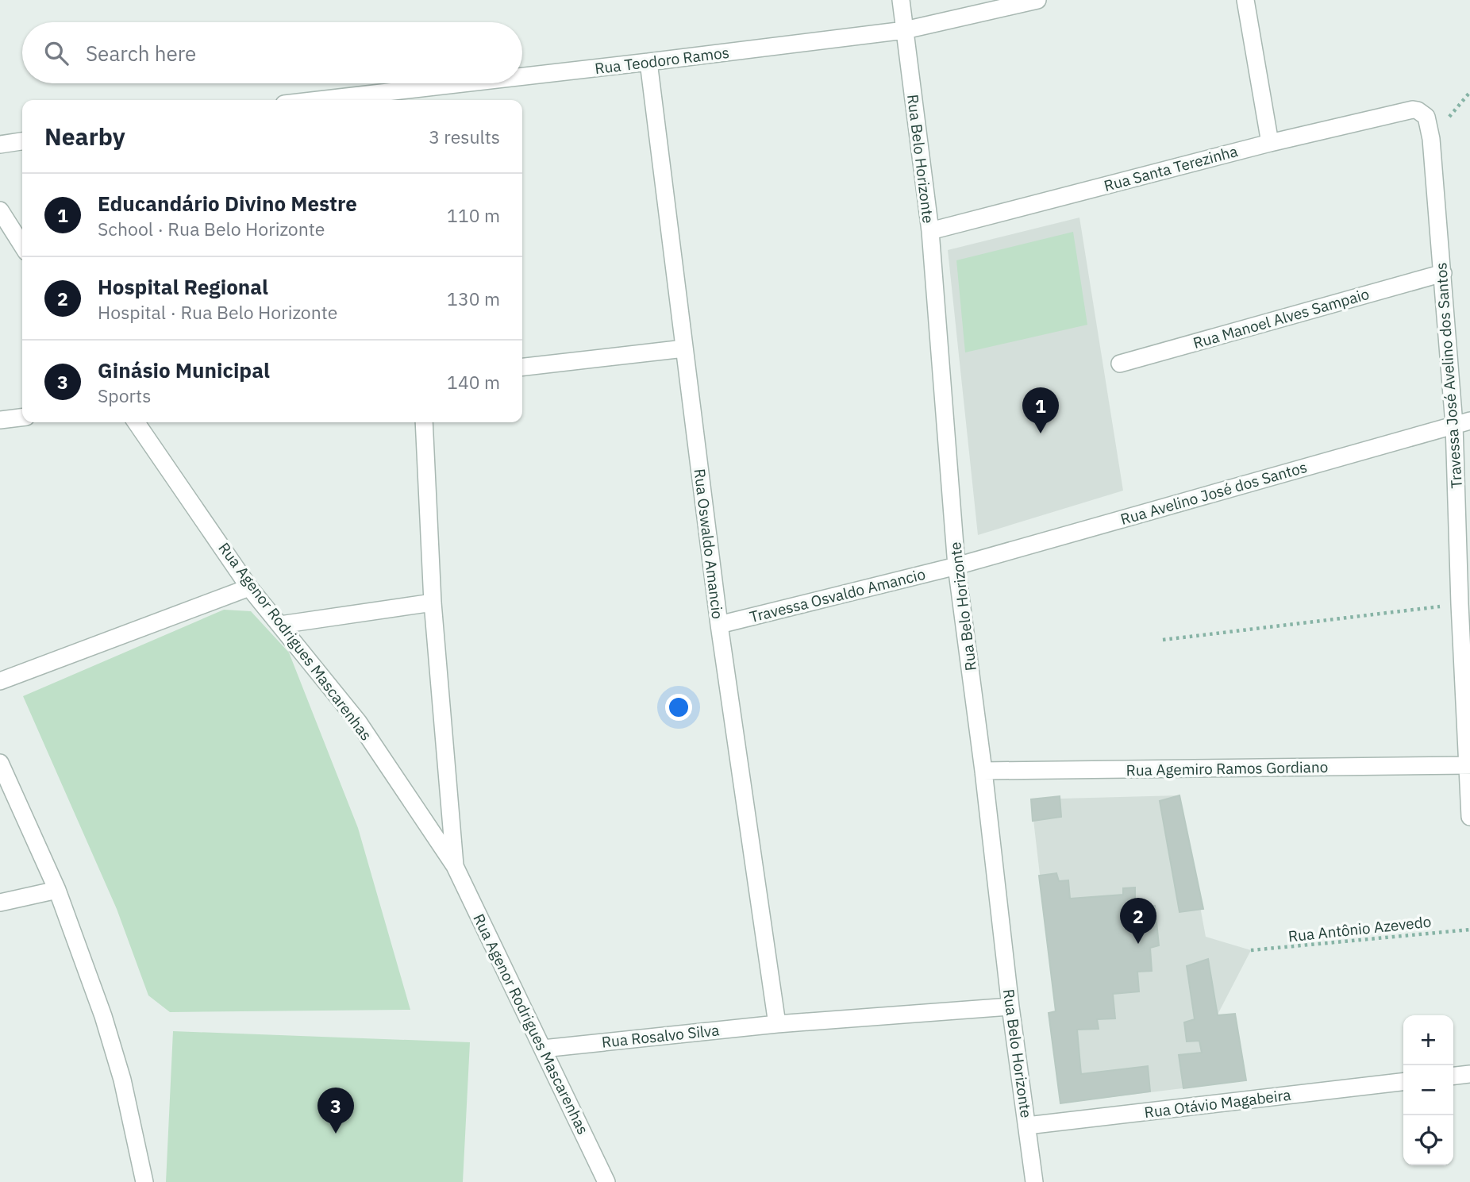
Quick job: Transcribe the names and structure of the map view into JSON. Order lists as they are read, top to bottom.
{
  "streets": {
    "street": [
      "Rua Teodoro Ramos",
      "Rua Belo Horizonte",
      "Rua Santa Terezinha",
      "Rua Manoel Alves Sampaio",
      "Travessa José Avelino dos Santos",
      "Rua Avelino José dos Santos",
      "Rua Oswaldo Amancio",
      "Travessa Osvaldo Amancio",
      "Rua Agenor Rodrigues Mascarenhas",
      "Rua Agemiro Ramos Gordiano",
      "Rua Rosalvo Silva",
      "Rua Otávio Magabeira"
    ],
    "path": ["Rua Antônio Azevedo"]
  },
  "crossings": [
    ["Rua Teodoro Ramos", "Rua Belo Horizonte"],
    ["Rua Teodoro Ramos", "Rua Oswaldo Amancio"],
    ["Rua Belo Horizonte", "Rua Santa Terezinha"],
    ["Rua Belo Horizonte", "Rua Avelino José dos Santos"],
    ["Rua Belo Horizonte", "Travessa Osvaldo Amancio"],
    ["Rua Belo Horizonte", "Rua Agemiro Ramos Gordiano"],
    ["Rua Belo Horizonte", "Rua Rosalvo Silva"],
    ["Rua Belo Horizonte", "Rua Otávio Magabeira"],
    ["Rua Santa Terezinha", "Travessa José Avelino dos Santos"],
    ["Rua Manoel Alves Sampaio", "Travessa José Avelino dos Santos"],
    ["Travessa José Avelino dos Santos", "Rua Avelino José dos Santos"],
    ["Travessa José Avelino dos Santos", "Rua Agemiro Ramos Gordiano"],
    ["Rua Avelino José dos Santos", "Travessa Osvaldo Amancio"],
    ["Rua Oswaldo Amancio", "Travessa Osvaldo Amancio"],
    ["Rua Oswaldo Amancio", "Rua Rosalvo Silva"],
    ["Rua Agenor Rodrigues Mascarenhas", "Rua Rosalvo Silva"]
  ],
  "page": {
    "search": "Search here",
    "heading": ["Nearby", "3 results"],
    "list": [
      {
        "mark": "1",
        "name": "Educandário Divino Mestre",
        "note": "School · Rua Belo Horizonte",
        "value": "110 m"
      },
      {
        "mark": "2",
        "name": "Hospital Regional",
        "note": "Hospital · Rua Belo Horizonte",
        "value": "130 m"
      },
      {
        "mark": "3",
        "name": "Ginásio Municipal",
        "note": "Sports",
        "value": "140 m"
      }
    ],
    "pins": ["1", "2", "3"],
    "map_buttons": ["+", "−"]
  }
}
